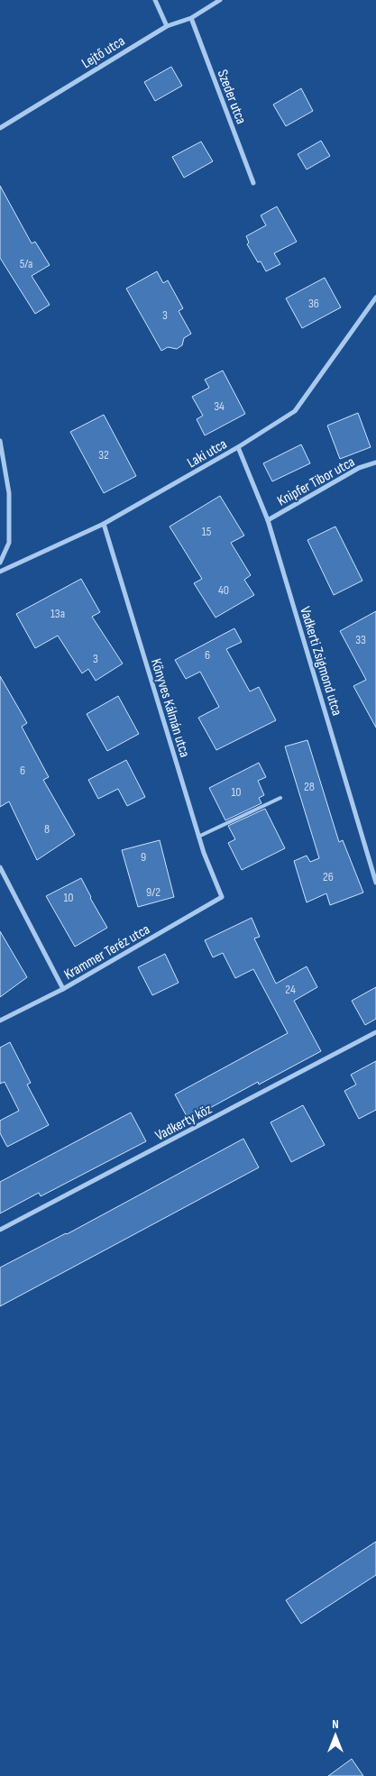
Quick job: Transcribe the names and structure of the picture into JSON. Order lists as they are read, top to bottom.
{
  "streets": {
    "street": [
      "Lejtő utca",
      "Szeder utca",
      "Laki utca",
      "Knipfer Tibor utca",
      "Vadkerti Zsigmond utca",
      "Könyves Kálmán utca",
      "Krammer Teréz utca",
      "Vadkerty köz"
    ]
  },
  "crossings": [
    ["Lejtő utca", "Szeder utca"],
    ["Laki utca", "Vadkerti Zsigmond utca"],
    ["Laki utca", "Könyves Kálmán utca"],
    ["Knipfer Tibor utca", "Vadkerti Zsigmond utca"],
    ["Könyves Kálmán utca", "Krammer Teréz utca"]
  ],
  "house_numbers": [
    "5/a",
    "36",
    "3",
    "34",
    "32",
    "15",
    "40",
    "13a",
    "33",
    "6",
    "3",
    "6",
    "28",
    "10",
    "8",
    "9",
    "26",
    "9/2",
    "10",
    "24"
  ],
  "north": "top"
}
